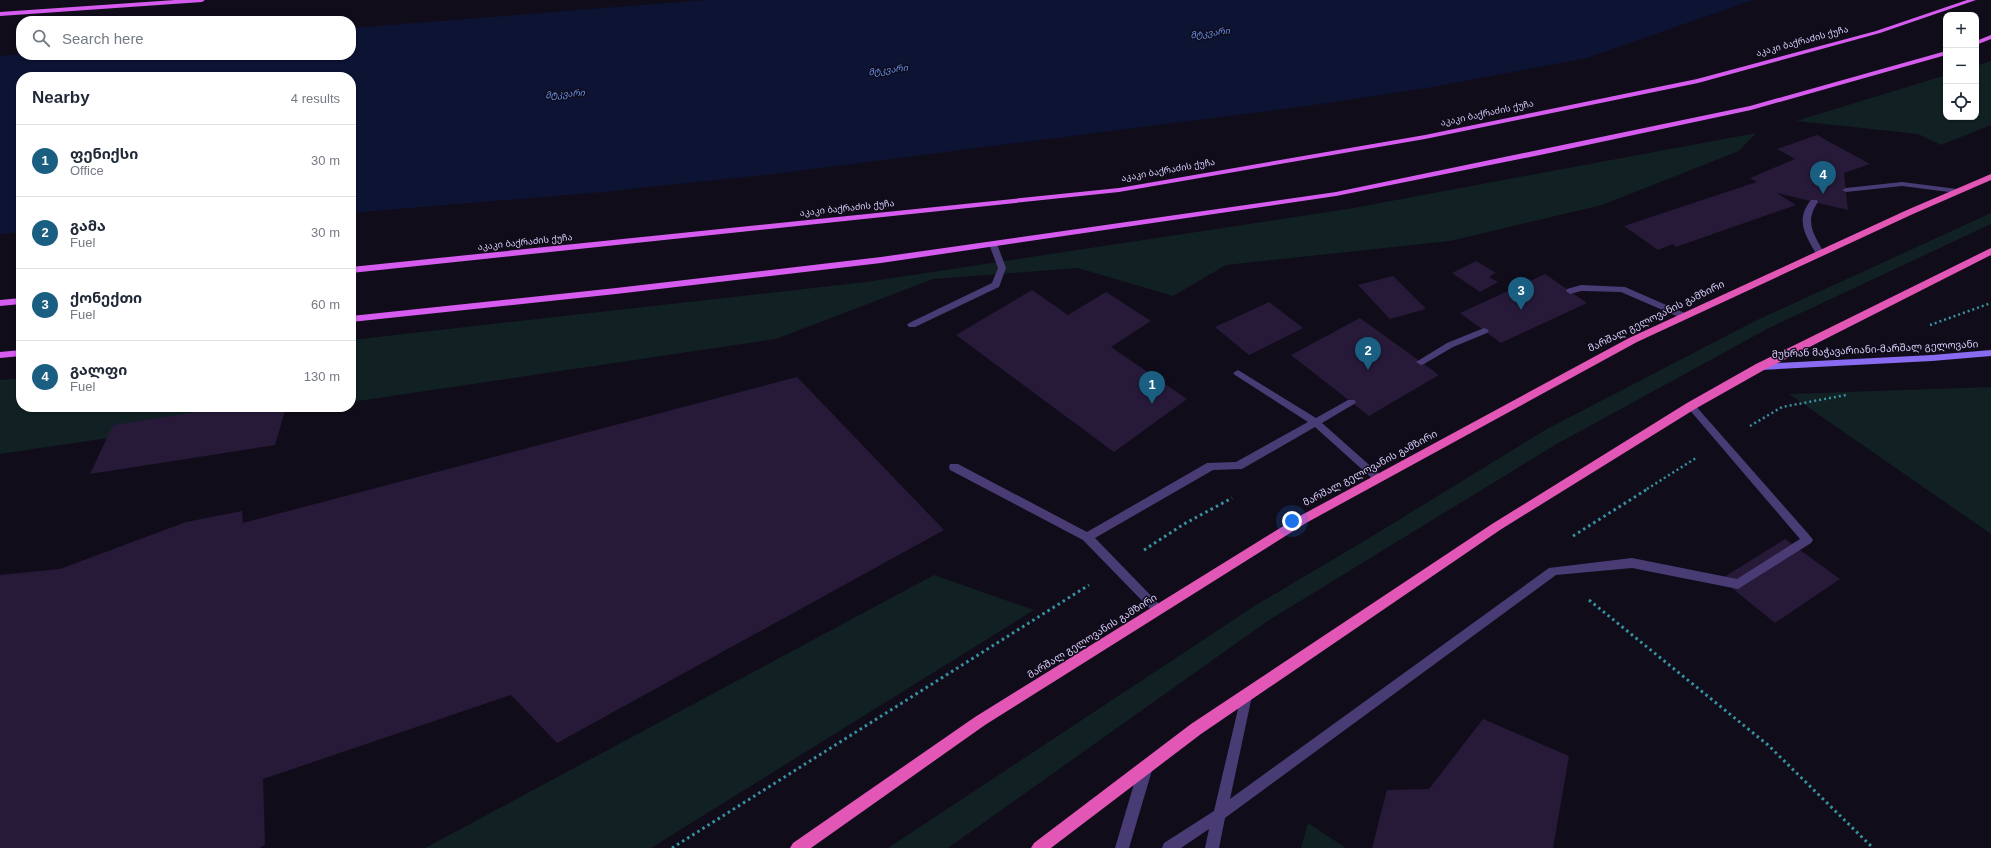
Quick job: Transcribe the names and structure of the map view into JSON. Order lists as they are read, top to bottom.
{
  "streets": {
    "highway": ["მარშალ გელოვანის გამზირი"],
    "main road": ["აკაკი ბაქრაძის ქუჩა", "მუხრან მაჭავარიანი-მარშალ გელოვანი"]
  },
  "water": ["მტკვარი"],
  "page": {
    "map_buttons": ["+", "−"],
    "search": "Search here",
    "heading": ["Nearby", "4 results"],
    "list": [
      {
        "mark": "1",
        "name": "ფენიქსი",
        "note": "Office",
        "value": "30 m"
      },
      {
        "mark": "2",
        "name": "გამა",
        "note": "Fuel",
        "value": "30 m"
      },
      {
        "mark": "3",
        "name": "ქონექთი",
        "note": "Fuel",
        "value": "60 m"
      },
      {
        "mark": "4",
        "name": "გალფი",
        "note": "Fuel",
        "value": "130 m"
      }
    ],
    "pins": [
      "4",
      "3",
      "2",
      "1"
    ]
  }
}
